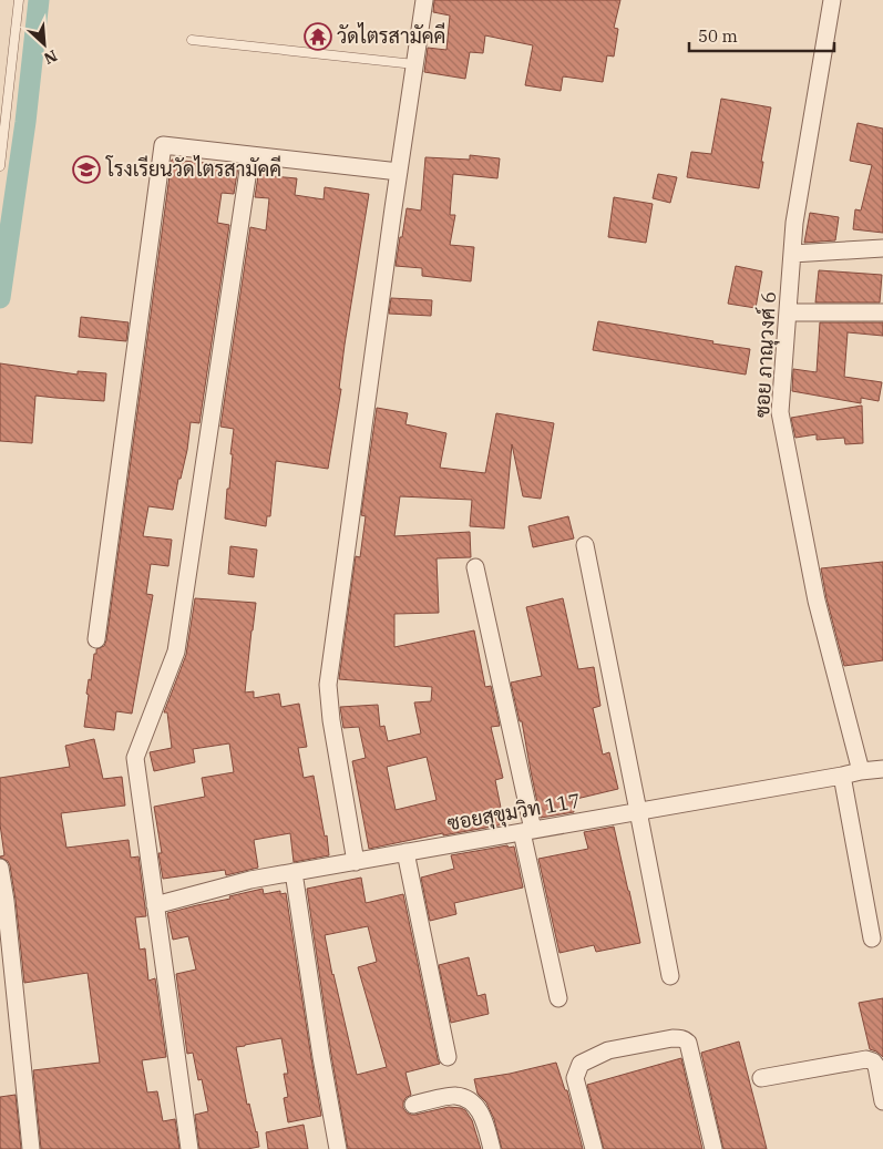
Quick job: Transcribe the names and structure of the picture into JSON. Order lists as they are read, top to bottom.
{
  "streets": {
    "street": ["ซอย ภาณุวงศ์ 6", "ซอยสุขุมวิท 117"]
  },
  "crossings": [
    ["ซอย ภาณุวงศ์ 6", "ซอยสุขุมวิท 117"]
  ],
  "places": {
    "temple": ["วัดไตรสามัคคี"],
    "school or university": ["โรงเรียนวัดไตรสามัคคี"]
  },
  "scale_bar": "50 m",
  "north": "bottom right"
}
